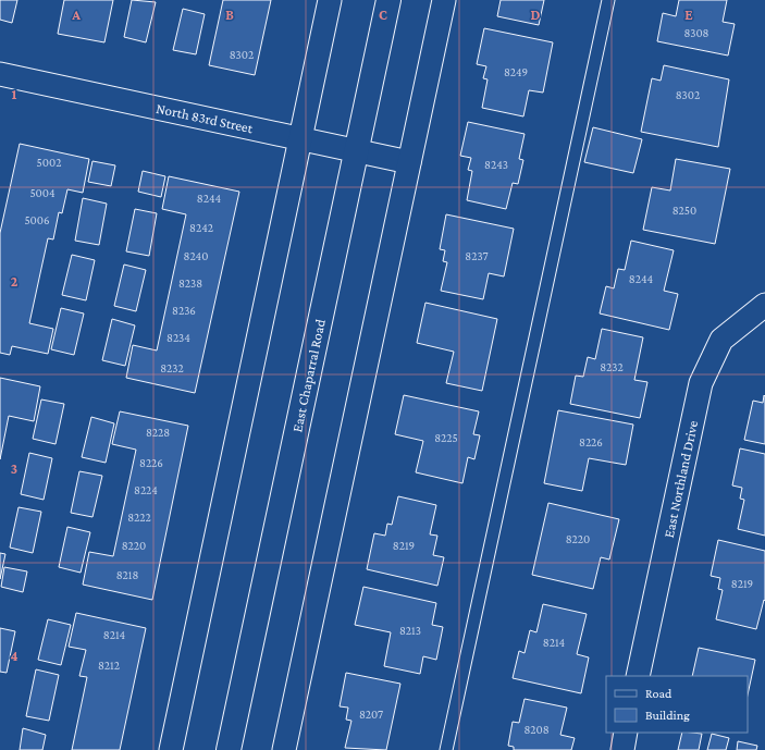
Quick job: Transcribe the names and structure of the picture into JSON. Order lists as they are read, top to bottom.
{
  "streets": {
    "main road": ["East Chaparral Road"],
    "street": ["North 83rd Street", "East Northland Drive"]
  },
  "crossings": [
    ["North 83rd Street", "East Chaparral Road"]
  ],
  "house_numbers": [
    "8308",
    "8302",
    "8249",
    "8302",
    "5002",
    "8243",
    "5004",
    "8244",
    "8250",
    "5006",
    "8242",
    "8240",
    "8237",
    "8244",
    "8238",
    "8236",
    "8234",
    "8232",
    "8232",
    "8228",
    "8225",
    "8226",
    "8226",
    "8224",
    "8222",
    "8220",
    "8220",
    "8219",
    "8218",
    "8219",
    "8213",
    "8214",
    "8214",
    "8212",
    "8207",
    "8208"
  ],
  "legend": ["Road", "Building"],
  "grid": {
    "columns": [
      "A",
      "B",
      "C",
      "D",
      "E"
    ],
    "rows": [
      "1",
      "2",
      "3",
      "4"
    ]
  }
}
